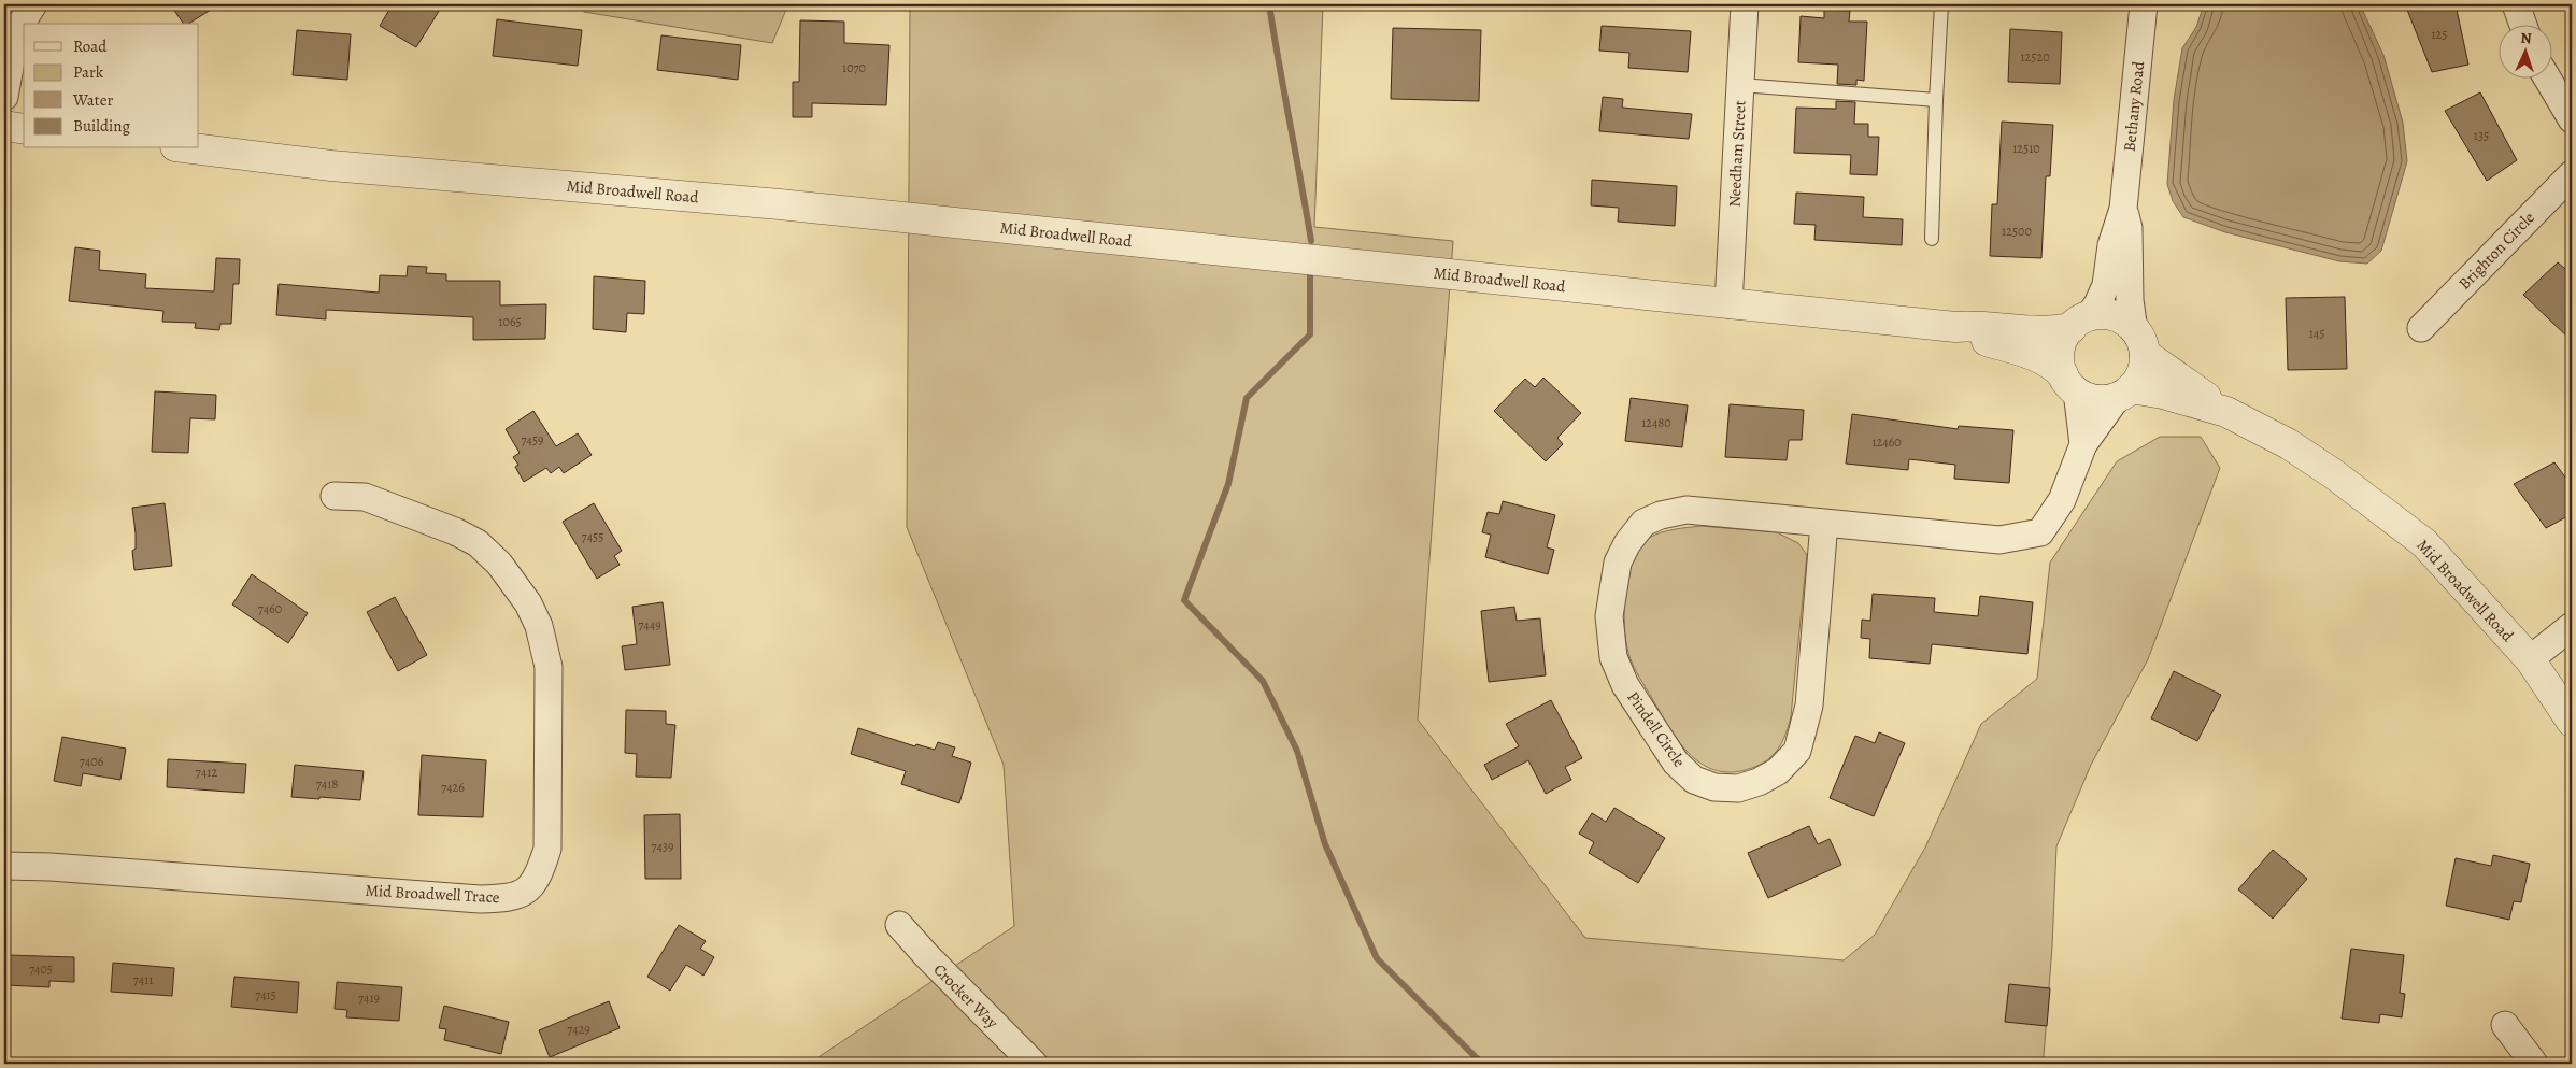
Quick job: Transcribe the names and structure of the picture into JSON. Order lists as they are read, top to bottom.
{
  "streets": {
    "street": [
      "Bethany Road",
      "Needham Street",
      "Mid Broadwell Road",
      "Brighton Circle",
      "Pindell Circle",
      "Mid Broadwell Trace",
      "Crocker Way"
    ]
  },
  "crossings": [
    ["Bethany Road", "Mid Broadwell Road"],
    ["Bethany Road", "Pindell Circle"],
    ["Needham Street", "Mid Broadwell Road"],
    ["Mid Broadwell Road", "Pindell Circle"]
  ],
  "house_numbers": [
    "125",
    "12520",
    "1070",
    "135",
    "12510",
    "12500",
    "1065",
    "145",
    "12480",
    "7459",
    "12460",
    "7455",
    "7460",
    "7449",
    "7406",
    "7412",
    "7418",
    "7426",
    "7439",
    "7405",
    "7411",
    "7415",
    "7419",
    "7429"
  ],
  "legend": [
    "Road",
    "Park",
    "Water",
    "Building"
  ],
  "north": "top"
}
